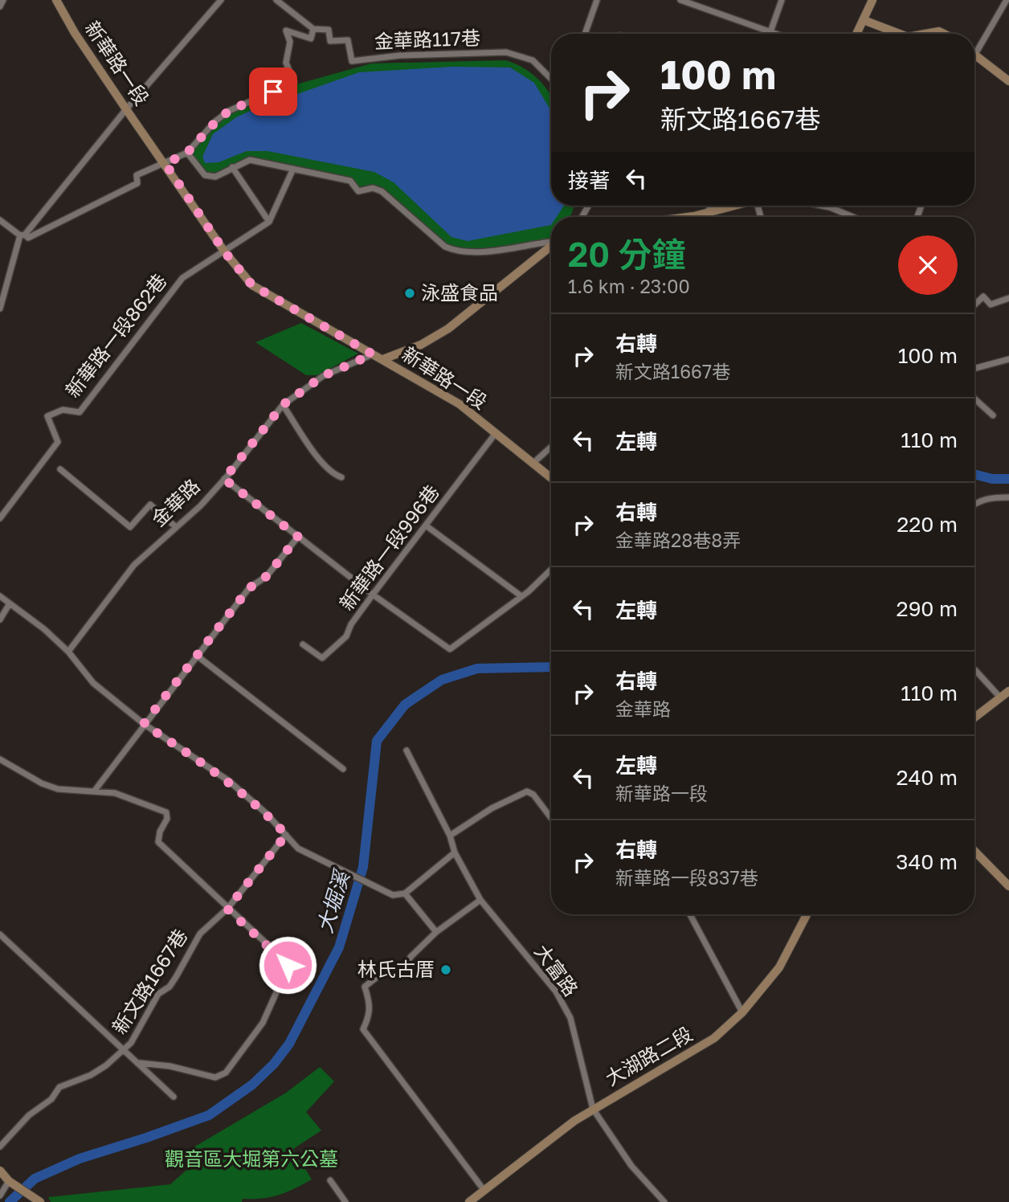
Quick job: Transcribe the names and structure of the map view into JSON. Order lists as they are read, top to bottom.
{
  "streets": {
    "street": [
      "金華路117巷",
      "新華路一段",
      "新華路一段862巷",
      "金華路",
      "新華路一段996巷",
      "大富路",
      "新文路1667巷",
      "大湖路二段"
    ]
  },
  "crossings": [
    ["新華路一段", "新華路一段862巷"],
    ["新華路一段", "金華路"],
    ["新華路一段", "新華路一段996巷"],
    ["大富路", "大湖路二段"]
  ],
  "water": ["大堀溪"],
  "parks": ["觀音區大堀第六公墓"],
  "places": ["泳盛食品", "林氏古厝"],
  "page": {
    "turn": ["100 m", "新文路1667巷"],
    "then": "接著",
    "heading": ["20 分鐘", "1.6 km · 23:00"],
    "list": [
      {
        "name": "右轉",
        "note": "新文路1667巷",
        "value": "100 m"
      },
      {
        "name": "左轉",
        "value": "110 m"
      },
      {
        "name": "右轉",
        "note": "金華路28巷8弄",
        "value": "220 m"
      },
      {
        "name": "左轉",
        "value": "290 m"
      },
      {
        "name": "右轉",
        "note": "金華路",
        "value": "110 m"
      },
      {
        "name": "左轉",
        "note": "新華路一段",
        "value": "240 m"
      },
      {
        "name": "右轉",
        "note": "新華路一段837巷",
        "value": "340 m"
      }
    ]
  }
}
